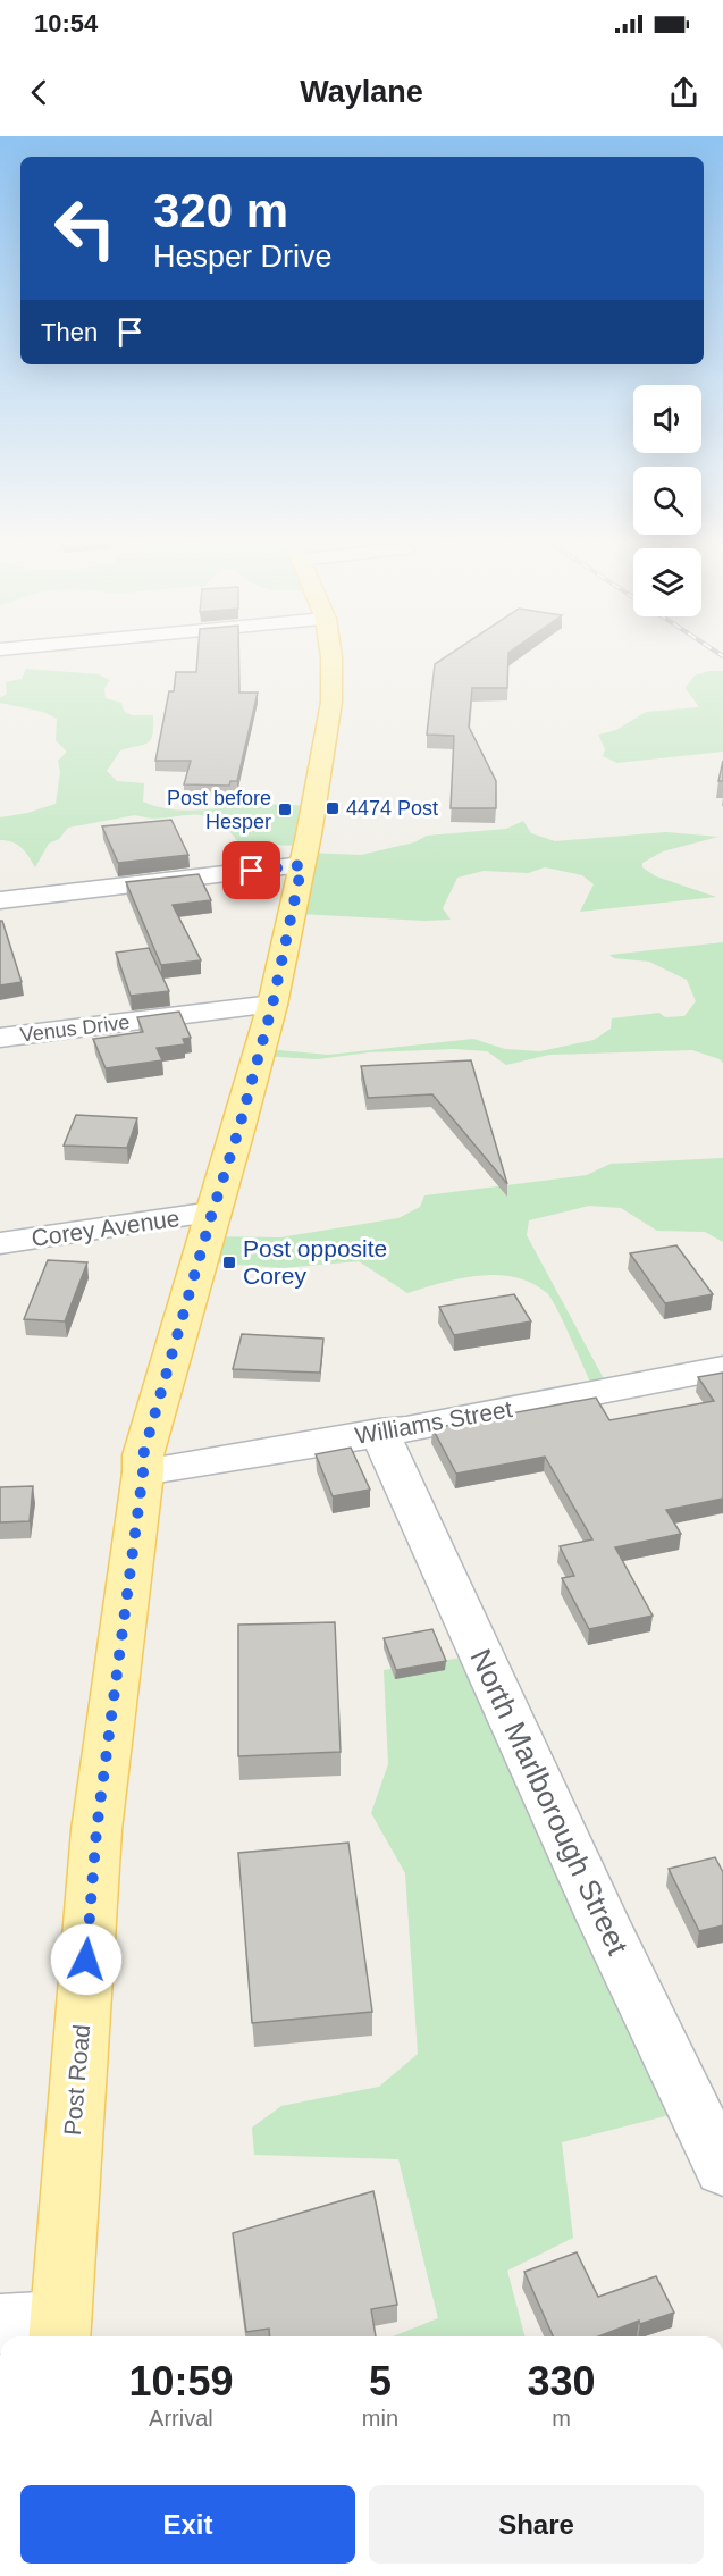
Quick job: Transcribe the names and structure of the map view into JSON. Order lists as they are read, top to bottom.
{
  "streets": {
    "main road": ["Post Road"],
    "street": [
      "Venus Drive",
      "Corey Avenue",
      "Williams Street",
      "North Marlborough Street"
    ]
  },
  "crossings": [
    ["Venus Drive", "Post Road"],
    ["Corey Avenue", "Post Road"],
    ["Williams Street", "North Marlborough Street"],
    ["Williams Street", "Post Road"]
  ],
  "places": {
    "transit": ["4474 Post", "Post before Hesper", "Post opposite Corey"]
  },
  "page": {
    "status": "10:54",
    "header": "Waylane",
    "turn": ["320 m", "Hesper Drive"],
    "then": "Then",
    "eta": [
      "10:59",
      "Arrival",
      "5",
      "min",
      "330",
      "m"
    ],
    "buttons": ["Exit", "Share"]
  }
}
